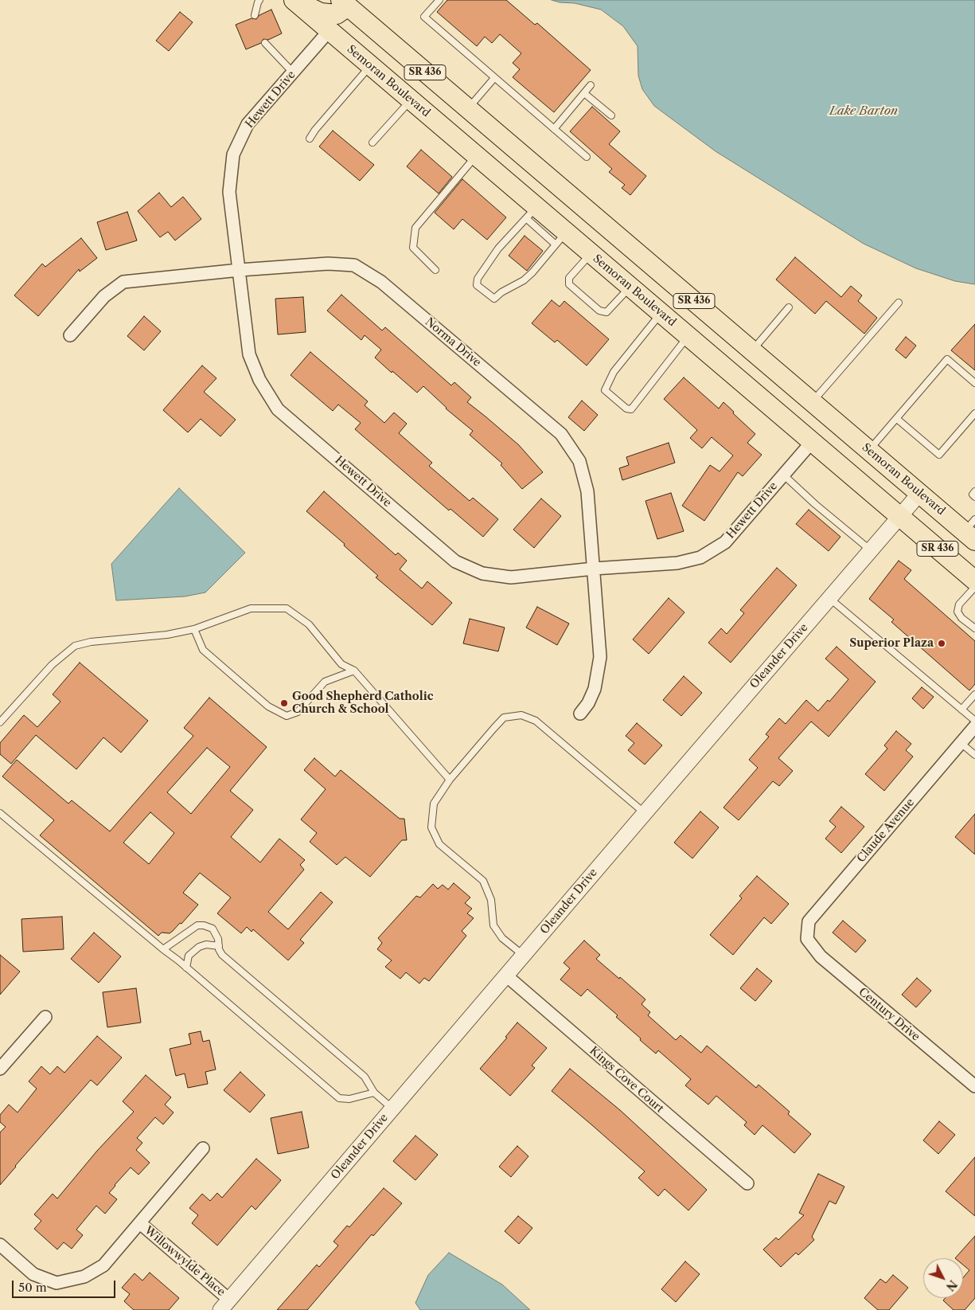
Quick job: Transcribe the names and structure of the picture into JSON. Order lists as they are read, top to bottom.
{
  "streets": {
    "main road": ["SR 436", "Semoran Boulevard"],
    "street": [
      "Hewett Drive",
      "Norma Drive",
      "Oleander Drive",
      "Claude Avenue",
      "Century Drive",
      "Kings Cove Court",
      "Willowwylde Place"
    ]
  },
  "crossings": [
    ["Semoran Boulevard", "Hewett Drive"],
    ["Semoran Boulevard", "Oleander Drive"],
    ["Hewett Drive", "Norma Drive"],
    ["Oleander Drive", "Kings Cove Court"],
    ["Oleander Drive", "Willowwylde Place"],
    ["Claude Avenue", "Century Drive"]
  ],
  "water": ["Lake Barton"],
  "places": ["Superior Plaza", "Good Shepherd Catholic Church & School"],
  "scale_bar": "50 m",
  "north": "bottom right"
}
